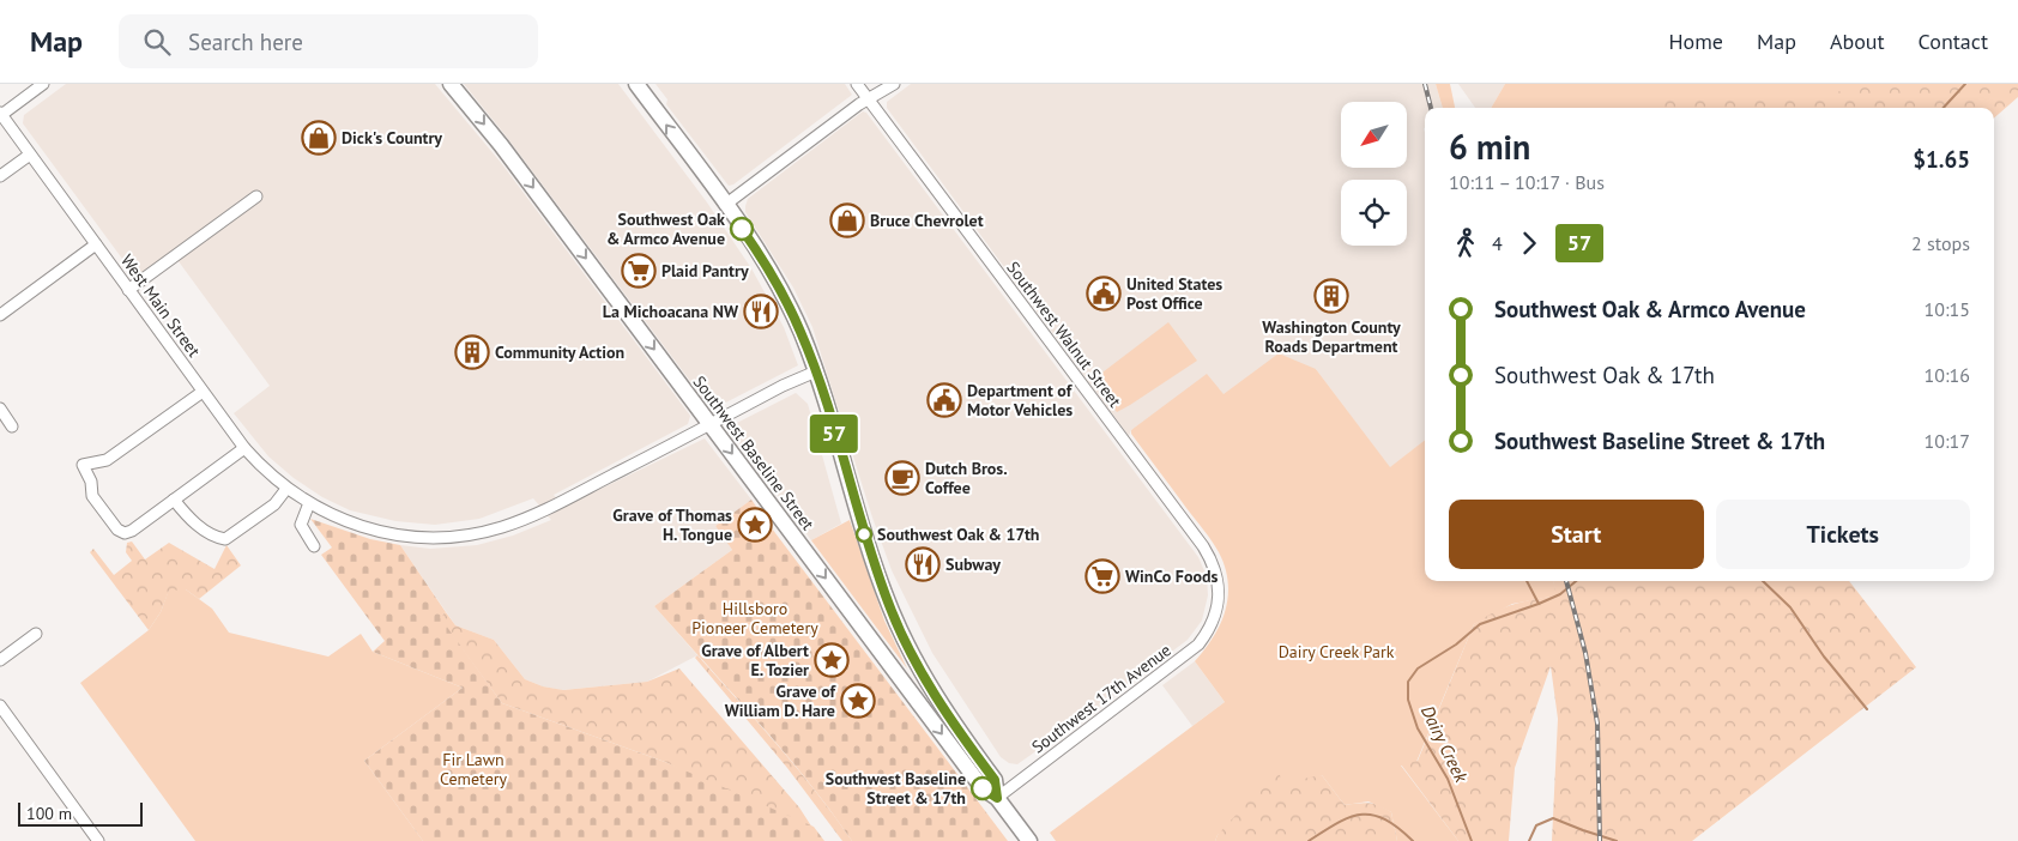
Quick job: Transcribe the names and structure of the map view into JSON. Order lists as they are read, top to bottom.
{
  "streets": {
    "highway": ["Southwest Baseline Street"],
    "street": ["West Main Street", "Southwest Walnut Street", "Southwest 17th Avenue"]
  },
  "crossings": [
    ["West Main Street", "Southwest Baseline Street"],
    ["Southwest Walnut Street", "Southwest 17th Avenue"],
    ["Southwest Baseline Street", "Southwest 17th Avenue"]
  ],
  "water": ["Dairy Creek"],
  "parks": ["Hillsboro Pioneer Cemetery", "Dairy Creek Park", "Fir Lawn Cemetery"],
  "places": {
    "shop": ["Dick's Country", "Bruce Chevrolet"],
    "other": ["Southwest Oak & Armco Avenue", "Southwest Oak & 17th", "Southwest Baseline Street & 17th"],
    "supermarket": ["Plaid Pantry", "WinCo Foods"],
    "public building": ["United States Post Office", "Department of Motor Vehicles"],
    "building": ["Washington County Roads Department", "Community Action"],
    "restaurant": ["La Michoacana NW", "Subway"],
    "cafe": ["Dutch Bros. Coffee"],
    "place": ["Grave of Thomas H. Tongue", "Grave of Albert E. Tozier", "Grave of William D. Hare"]
  },
  "lines": ["bus line 57"],
  "scale_bar": "100 m",
  "north": "bottom left",
  "page": {
    "header": "Map",
    "search": "Search here",
    "nav": [
      "Home",
      "Map",
      "About",
      "Contact"
    ],
    "on_map": "57",
    "heading": ["6 min", "10:11 – 10:17 · Bus", "$1.65"],
    "legs": ["4", "57", "2 stops"],
    "list": [
      {
        "name": "Southwest Oak & Armco Avenue",
        "value": "10:15"
      },
      {
        "name": "Southwest Oak & 17th",
        "value": "10:16"
      },
      {
        "name": "Southwest Baseline Street & 17th",
        "value": "10:17"
      }
    ],
    "buttons": ["Start", "Tickets"],
    "scale": "100 m"
  }
}
